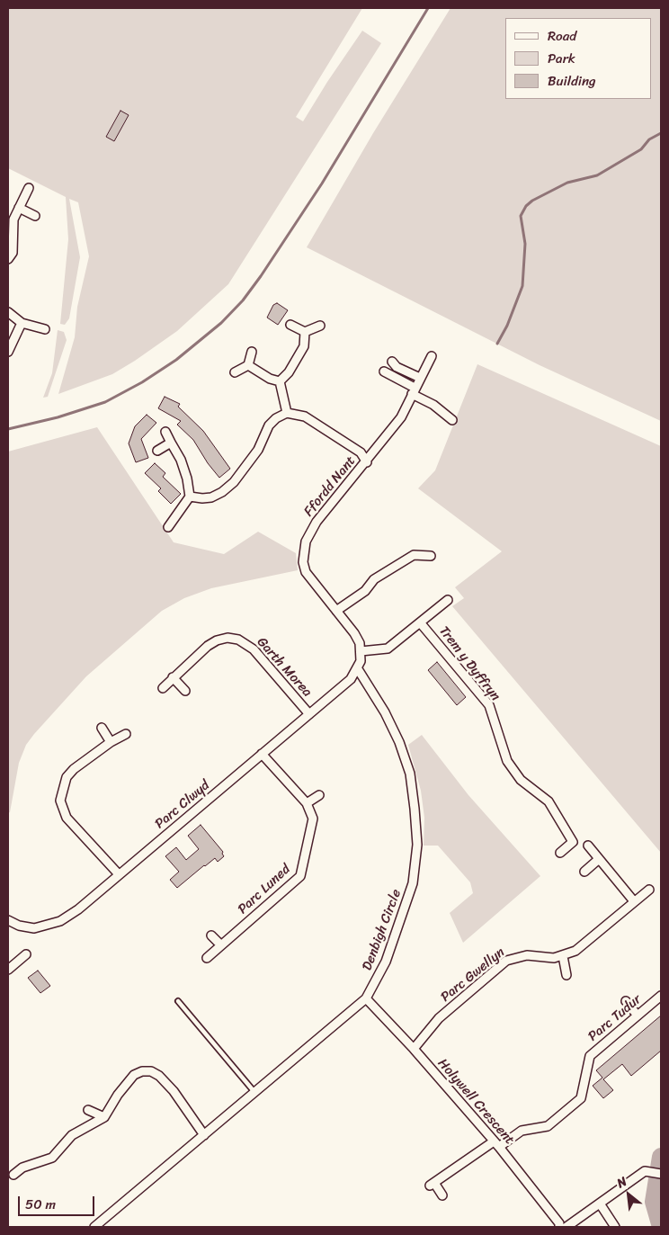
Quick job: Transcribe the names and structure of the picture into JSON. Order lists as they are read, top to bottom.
{
  "streets": {
    "street": [
      "Ffordd Nant",
      "Trem y Dyffryn",
      "Garth Morea",
      "Parc Clwyd",
      "Parc Luned",
      "Denbigh Circle",
      "Parc Gwellyn",
      "Parc Tudur",
      "Holywell Crescent"
    ]
  },
  "crossings": [
    ["Ffordd Nant", "Trem y Dyffryn"],
    ["Garth Morea", "Parc Clwyd"],
    ["Parc Clwyd", "Denbigh Circle"],
    ["Denbigh Circle", "Holywell Crescent"],
    ["Parc Gwellyn", "Holywell Crescent"],
    ["Parc Tudur", "Holywell Crescent"]
  ],
  "legend": ["Road", "Park", "Building"],
  "scale_bar": "50 m",
  "north": "top left"
}
